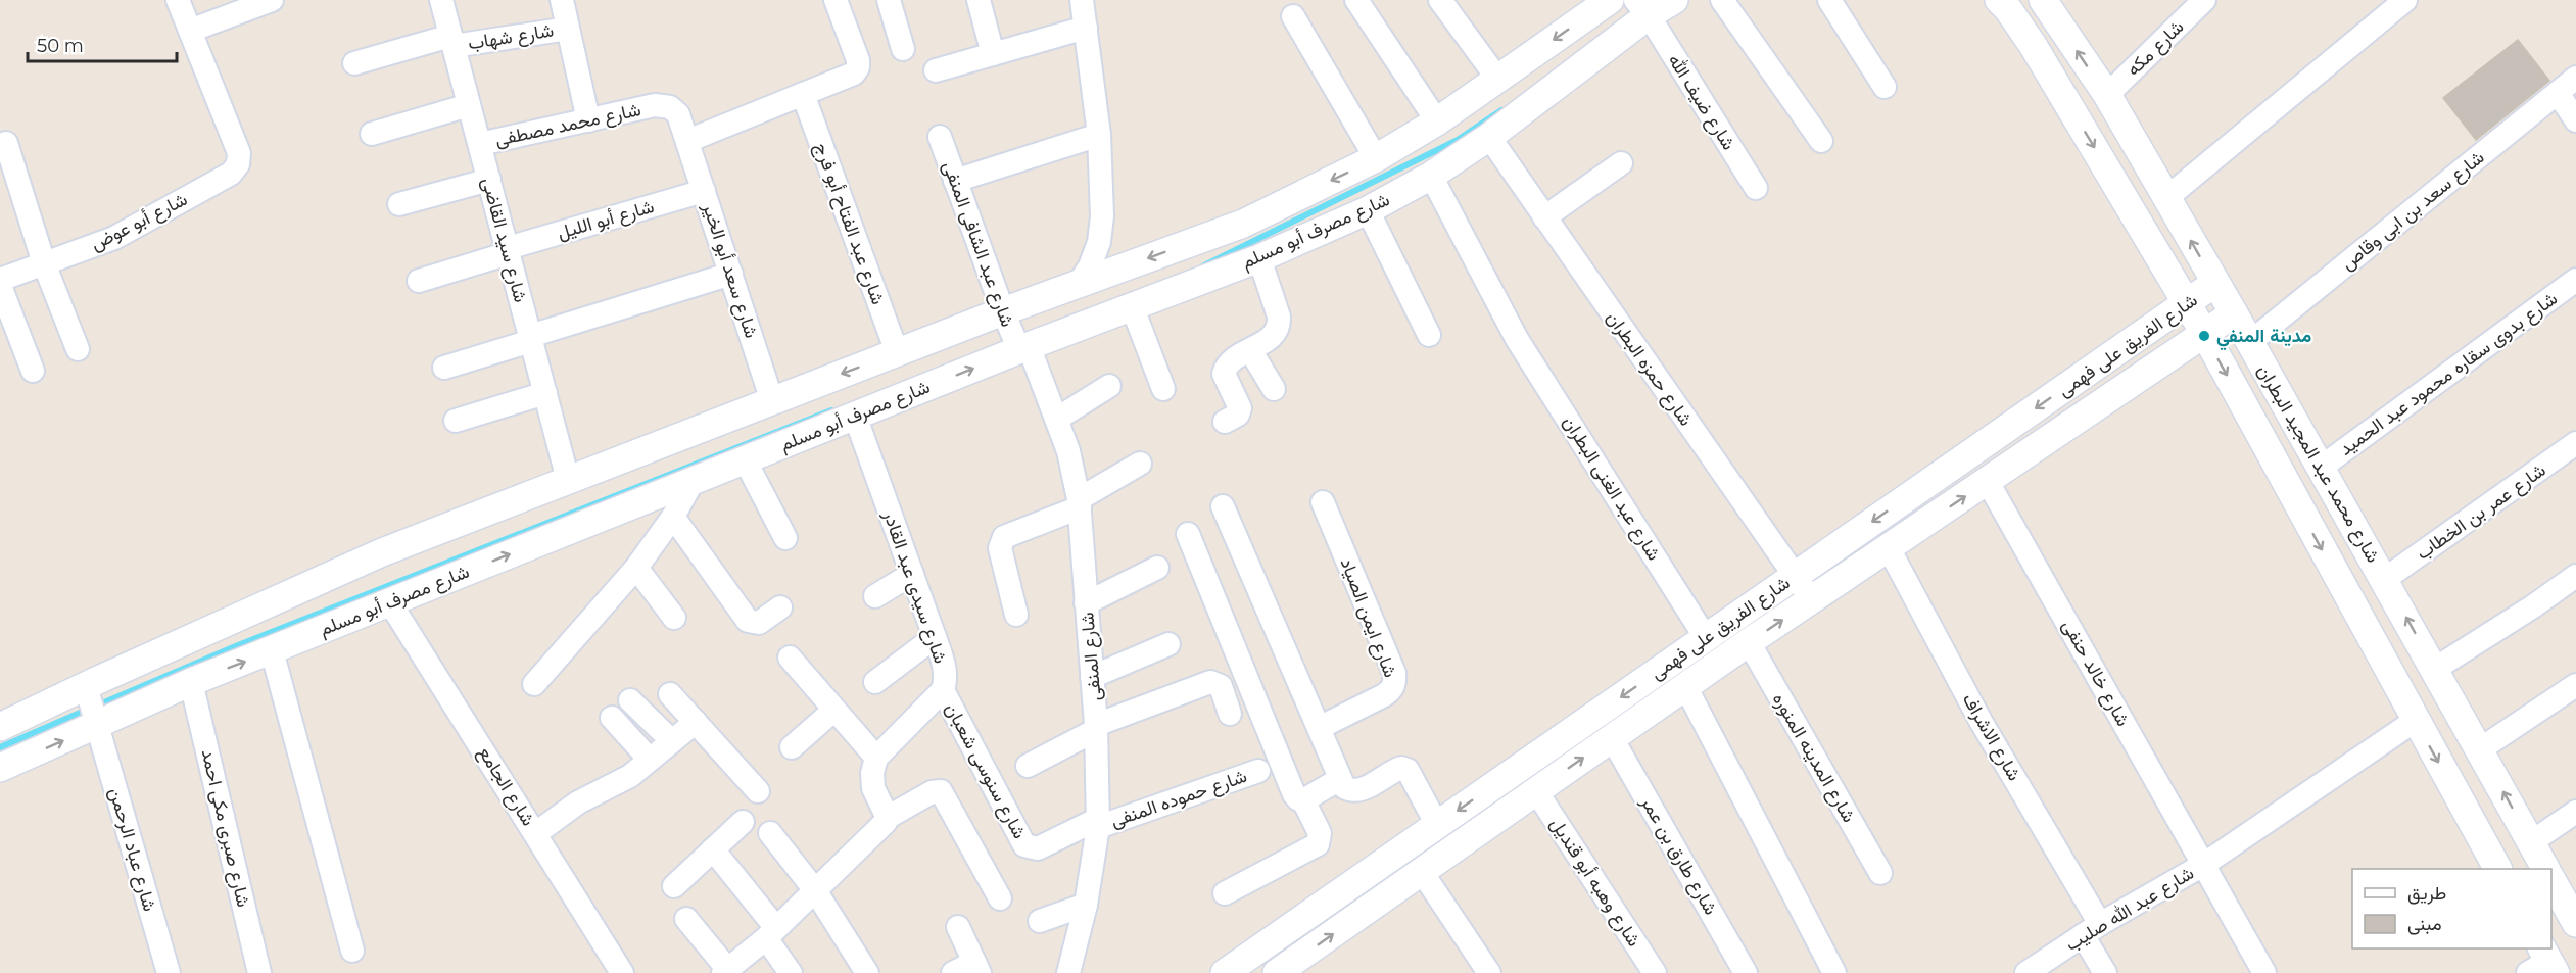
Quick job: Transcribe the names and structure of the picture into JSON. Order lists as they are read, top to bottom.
{
  "streets": {
    "street": [
      "شارع شهاب",
      "شارع مكه",
      "شارع ضيف الله",
      "شارع محمد مصطفى",
      "شارع سعد بن ابى وقاص",
      "شارع أبو الليل",
      "شارع أبو عوض",
      "شارع عبد الفتاح أبو فرج",
      "شارع مصرف أبو مسلم",
      "شارع سيد القاضى",
      "شارع عبد الشافى المنفى",
      "شارع سعد أبو الخير",
      "شارع الفريق على فهمى",
      "شارع حمزه البطران",
      "شارع بدوى سقاره محمود عبد الحميد",
      "شارع محمد عبد المجيد البطران",
      "شارع عبد الغنى البطران",
      "شارع عمر بن الخطاب",
      "شارع سيدى عبد القادر",
      "شارع ايمن الصياد",
      "شارع المنفى",
      "شارع خالد حنفى",
      "شارع الاشراف",
      "شارع المدينه المنوره",
      "شارع سنوسى شعبان",
      "شارع الجامع",
      "شارع حموده المنفى",
      "شارع صبرى مكى احمد",
      "شارع عباد الرحمن",
      "شارع طارق بن عمر",
      "شارع وهبه أبو قنديل",
      "شارع عبد الله صليب"
    ]
  },
  "crossings": [
    ["شارع شهاب", "شارع سيد القاضى"],
    ["شارع مكه", "شارع محمد عبد المجيد البطران"],
    ["شارع ضيف الله", "شارع مصرف أبو مسلم"],
    ["شارع محمد مصطفى", "شارع سيد القاضى"],
    ["شارع محمد مصطفى", "شارع سعد أبو الخير"],
    ["شارع سعد بن ابى وقاص", "شارع محمد عبد المجيد البطران"],
    ["شارع أبو الليل", "شارع سيد القاضى"],
    ["شارع أبو الليل", "شارع سعد أبو الخير"],
    ["شارع عبد الفتاح أبو فرج", "شارع مصرف أبو مسلم"],
    ["شارع مصرف أبو مسلم", "شارع سيد القاضى"],
    ["شارع مصرف أبو مسلم", "شارع عبد الشافى المنفى"],
    ["شارع مصرف أبو مسلم", "شارع سعد أبو الخير"],
    ["شارع مصرف أبو مسلم", "شارع حمزه البطران"],
    ["شارع مصرف أبو مسلم", "شارع عبد الغنى البطران"],
    ["شارع مصرف أبو مسلم", "شارع سيدى عبد القادر"],
    ["شارع مصرف أبو مسلم", "شارع المنفى"],
    ["شارع مصرف أبو مسلم", "شارع الجامع"],
    ["شارع مصرف أبو مسلم", "شارع صبرى مكى احمد"],
    ["شارع مصرف أبو مسلم", "شارع عباد الرحمن"],
    ["شارع عبد الشافى المنفى", "شارع المنفى"],
    ["شارع الفريق على فهمى", "شارع حمزه البطران"],
    ["شارع الفريق على فهمى", "شارع محمد عبد المجيد البطران"],
    ["شارع الفريق على فهمى", "شارع عبد الغنى البطران"],
    ["شارع الفريق على فهمى", "شارع خالد حنفى"],
    ["شارع الفريق على فهمى", "شارع الاشراف"],
    ["شارع الفريق على فهمى", "شارع المدينه المنوره"],
    ["شارع الفريق على فهمى", "شارع طارق بن عمر"],
    ["شارع الفريق على فهمى", "شارع وهبه أبو قنديل"],
    ["شارع بدوى سقاره محمود عبد الحميد", "شارع محمد عبد المجيد البطران"],
    ["شارع محمد عبد المجيد البطران", "شارع عمر بن الخطاب"],
    ["شارع محمد عبد المجيد البطران", "شارع عبد الله صليب"],
    ["شارع سيدى عبد القادر", "شارع سنوسى شعبان"],
    ["شارع المنفى", "شارع سنوسى شعبان"],
    ["شارع المنفى", "شارع حموده المنفى"],
    ["شارع خالد حنفى", "شارع عبد الله صليب"],
    ["شارع الاشراف", "شارع عبد الله صليب"],
    ["شارع سنوسى شعبان", "شارع حموده المنفى"]
  ],
  "places": ["مدينة المنفي"],
  "legend": ["طريق", "مبنى"],
  "scale_bar": "50 m"
}
